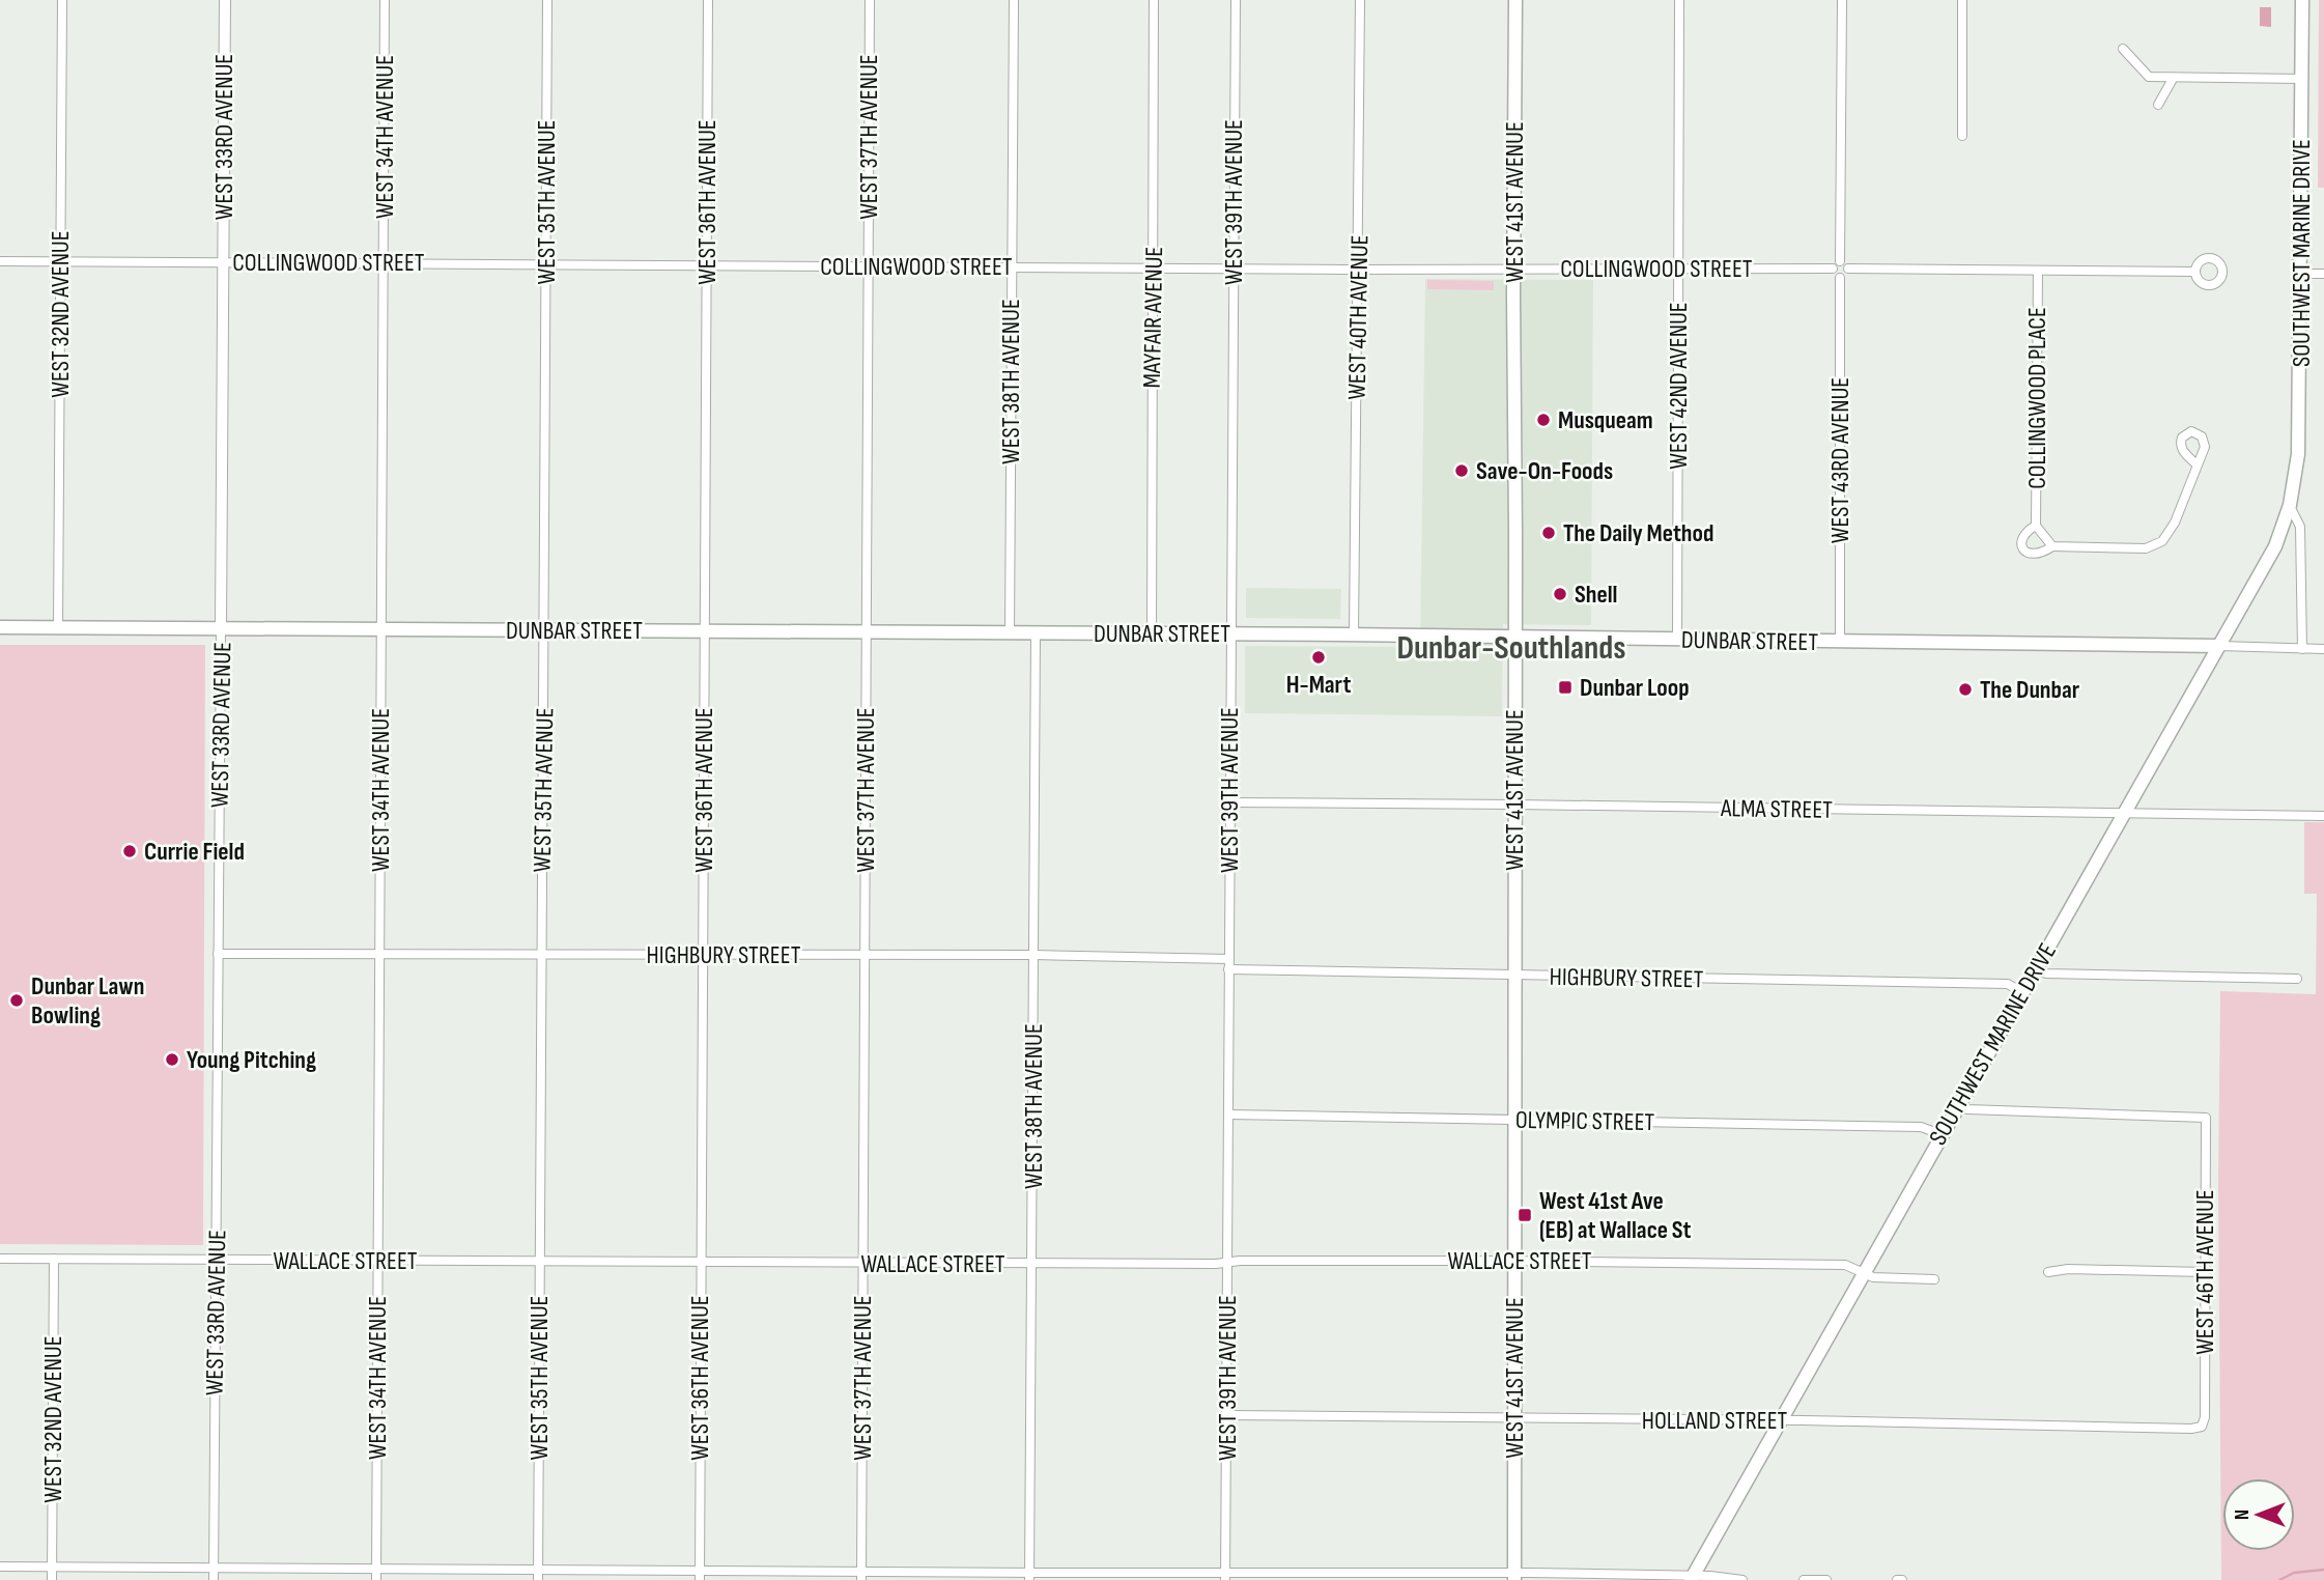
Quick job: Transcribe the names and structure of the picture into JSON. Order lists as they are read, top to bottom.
{
  "streets": {
    "main road": ["WEST 41ST AVENUE", "SOUTHWEST MARINE DRIVE", "DUNBAR STREET"],
    "street": [
      "WEST 33RD AVENUE",
      "WEST 34TH AVENUE",
      "WEST 37TH AVENUE",
      "WEST 35TH AVENUE",
      "WEST 36TH AVENUE",
      "WEST 39TH AVENUE",
      "COLLINGWOOD STREET",
      "WEST 32ND AVENUE",
      "MAYFAIR AVENUE",
      "WEST 40TH AVENUE",
      "WEST 38TH AVENUE",
      "WEST 42ND AVENUE",
      "COLLINGWOOD PLACE",
      "WEST 43RD AVENUE",
      "ALMA STREET",
      "HIGHBURY STREET",
      "OLYMPIC STREET",
      "WALLACE STREET",
      "WEST 46TH AVENUE",
      "HOLLAND STREET"
    ]
  },
  "crossings": [
    ["WEST 33RD AVENUE", "COLLINGWOOD STREET"],
    ["WEST 33RD AVENUE", "DUNBAR STREET"],
    ["WEST 33RD AVENUE", "HIGHBURY STREET"],
    ["WEST 33RD AVENUE", "WALLACE STREET"],
    ["WEST 34TH AVENUE", "COLLINGWOOD STREET"],
    ["WEST 34TH AVENUE", "DUNBAR STREET"],
    ["WEST 34TH AVENUE", "HIGHBURY STREET"],
    ["WEST 34TH AVENUE", "WALLACE STREET"],
    ["WEST 37TH AVENUE", "COLLINGWOOD STREET"],
    ["WEST 37TH AVENUE", "DUNBAR STREET"],
    ["WEST 37TH AVENUE", "HIGHBURY STREET"],
    ["WEST 37TH AVENUE", "WALLACE STREET"],
    ["WEST 35TH AVENUE", "COLLINGWOOD STREET"],
    ["WEST 35TH AVENUE", "DUNBAR STREET"],
    ["WEST 35TH AVENUE", "HIGHBURY STREET"],
    ["WEST 35TH AVENUE", "WALLACE STREET"],
    ["WEST 36TH AVENUE", "COLLINGWOOD STREET"],
    ["WEST 36TH AVENUE", "DUNBAR STREET"],
    ["WEST 36TH AVENUE", "HIGHBURY STREET"],
    ["WEST 36TH AVENUE", "WALLACE STREET"],
    ["WEST 39TH AVENUE", "COLLINGWOOD STREET"],
    ["WEST 39TH AVENUE", "DUNBAR STREET"],
    ["WEST 39TH AVENUE", "ALMA STREET"],
    ["WEST 39TH AVENUE", "HIGHBURY STREET"],
    ["WEST 39TH AVENUE", "OLYMPIC STREET"],
    ["WEST 39TH AVENUE", "WALLACE STREET"],
    ["WEST 39TH AVENUE", "HOLLAND STREET"],
    ["WEST 41ST AVENUE", "COLLINGWOOD STREET"],
    ["WEST 41ST AVENUE", "DUNBAR STREET"],
    ["WEST 41ST AVENUE", "ALMA STREET"],
    ["WEST 41ST AVENUE", "HIGHBURY STREET"],
    ["WEST 41ST AVENUE", "OLYMPIC STREET"],
    ["WEST 41ST AVENUE", "WALLACE STREET"],
    ["WEST 41ST AVENUE", "HOLLAND STREET"],
    ["SOUTHWEST MARINE DRIVE", "DUNBAR STREET"],
    ["SOUTHWEST MARINE DRIVE", "ALMA STREET"],
    ["SOUTHWEST MARINE DRIVE", "HIGHBURY STREET"],
    ["SOUTHWEST MARINE DRIVE", "OLYMPIC STREET"],
    ["SOUTHWEST MARINE DRIVE", "WALLACE STREET"],
    ["SOUTHWEST MARINE DRIVE", "WEST 46TH AVENUE"],
    ["SOUTHWEST MARINE DRIVE", "HOLLAND STREET"],
    ["COLLINGWOOD STREET", "WEST 32ND AVENUE"],
    ["COLLINGWOOD STREET", "MAYFAIR AVENUE"],
    ["COLLINGWOOD STREET", "WEST 40TH AVENUE"],
    ["COLLINGWOOD STREET", "WEST 38TH AVENUE"],
    ["COLLINGWOOD STREET", "WEST 42ND AVENUE"],
    ["COLLINGWOOD STREET", "WEST 43RD AVENUE"],
    ["WEST 32ND AVENUE", "DUNBAR STREET"],
    ["WEST 32ND AVENUE", "WALLACE STREET"],
    ["MAYFAIR AVENUE", "DUNBAR STREET"],
    ["WEST 40TH AVENUE", "DUNBAR STREET"],
    ["WEST 38TH AVENUE", "DUNBAR STREET"],
    ["WEST 38TH AVENUE", "HIGHBURY STREET"],
    ["WEST 38TH AVENUE", "WALLACE STREET"],
    ["WEST 42ND AVENUE", "DUNBAR STREET"],
    ["WEST 43RD AVENUE", "DUNBAR STREET"],
    ["WEST 46TH AVENUE", "HOLLAND STREET"]
  ],
  "districts": ["Dunbar-Southlands"],
  "places": {
    "other": [
      "Musqueam",
      "Save-On-Foods",
      "The Daily Method",
      "Shell",
      "H-Mart",
      "The Dunbar",
      "Currie Field",
      "Dunbar Lawn Bowling",
      "Young Pitching"
    ],
    "transit": ["Dunbar Loop", "West 41st Ave (EB) at Wallace St"]
  },
  "north": "left"
}
